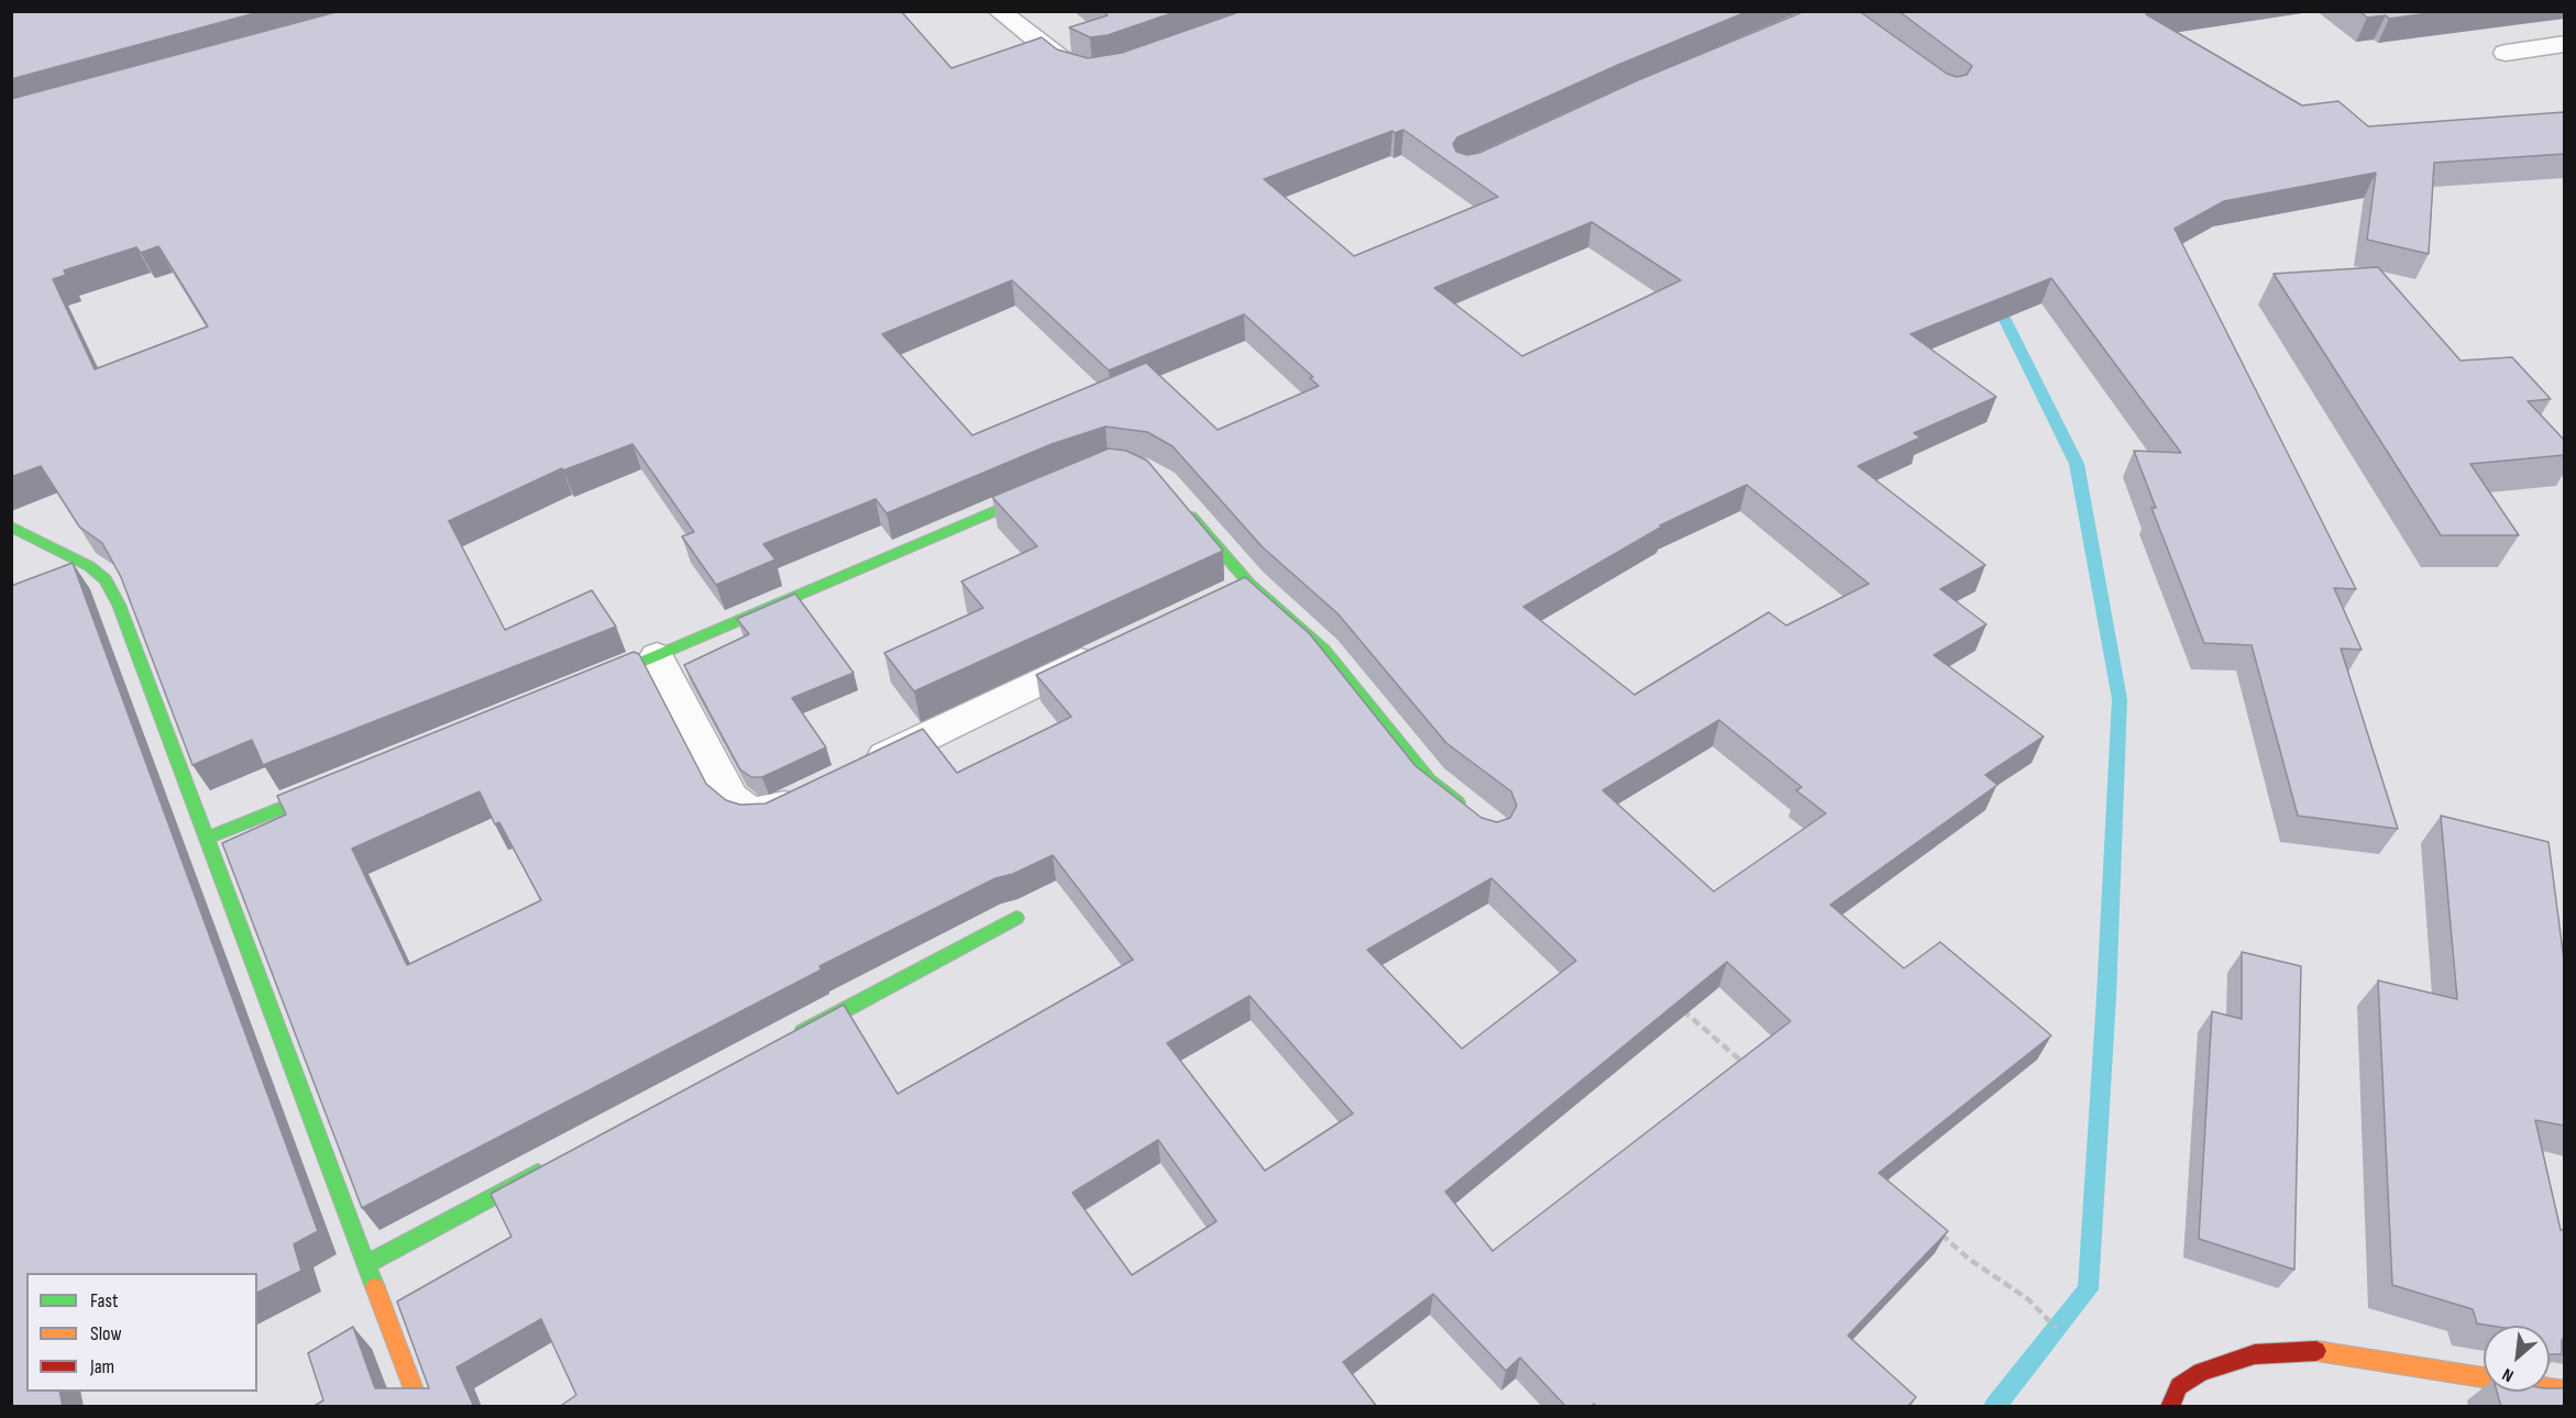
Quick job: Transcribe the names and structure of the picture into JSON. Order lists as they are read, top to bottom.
{
  "legend": ["Fast", "Slow", "Jam"],
  "north": "bottom left"
}
